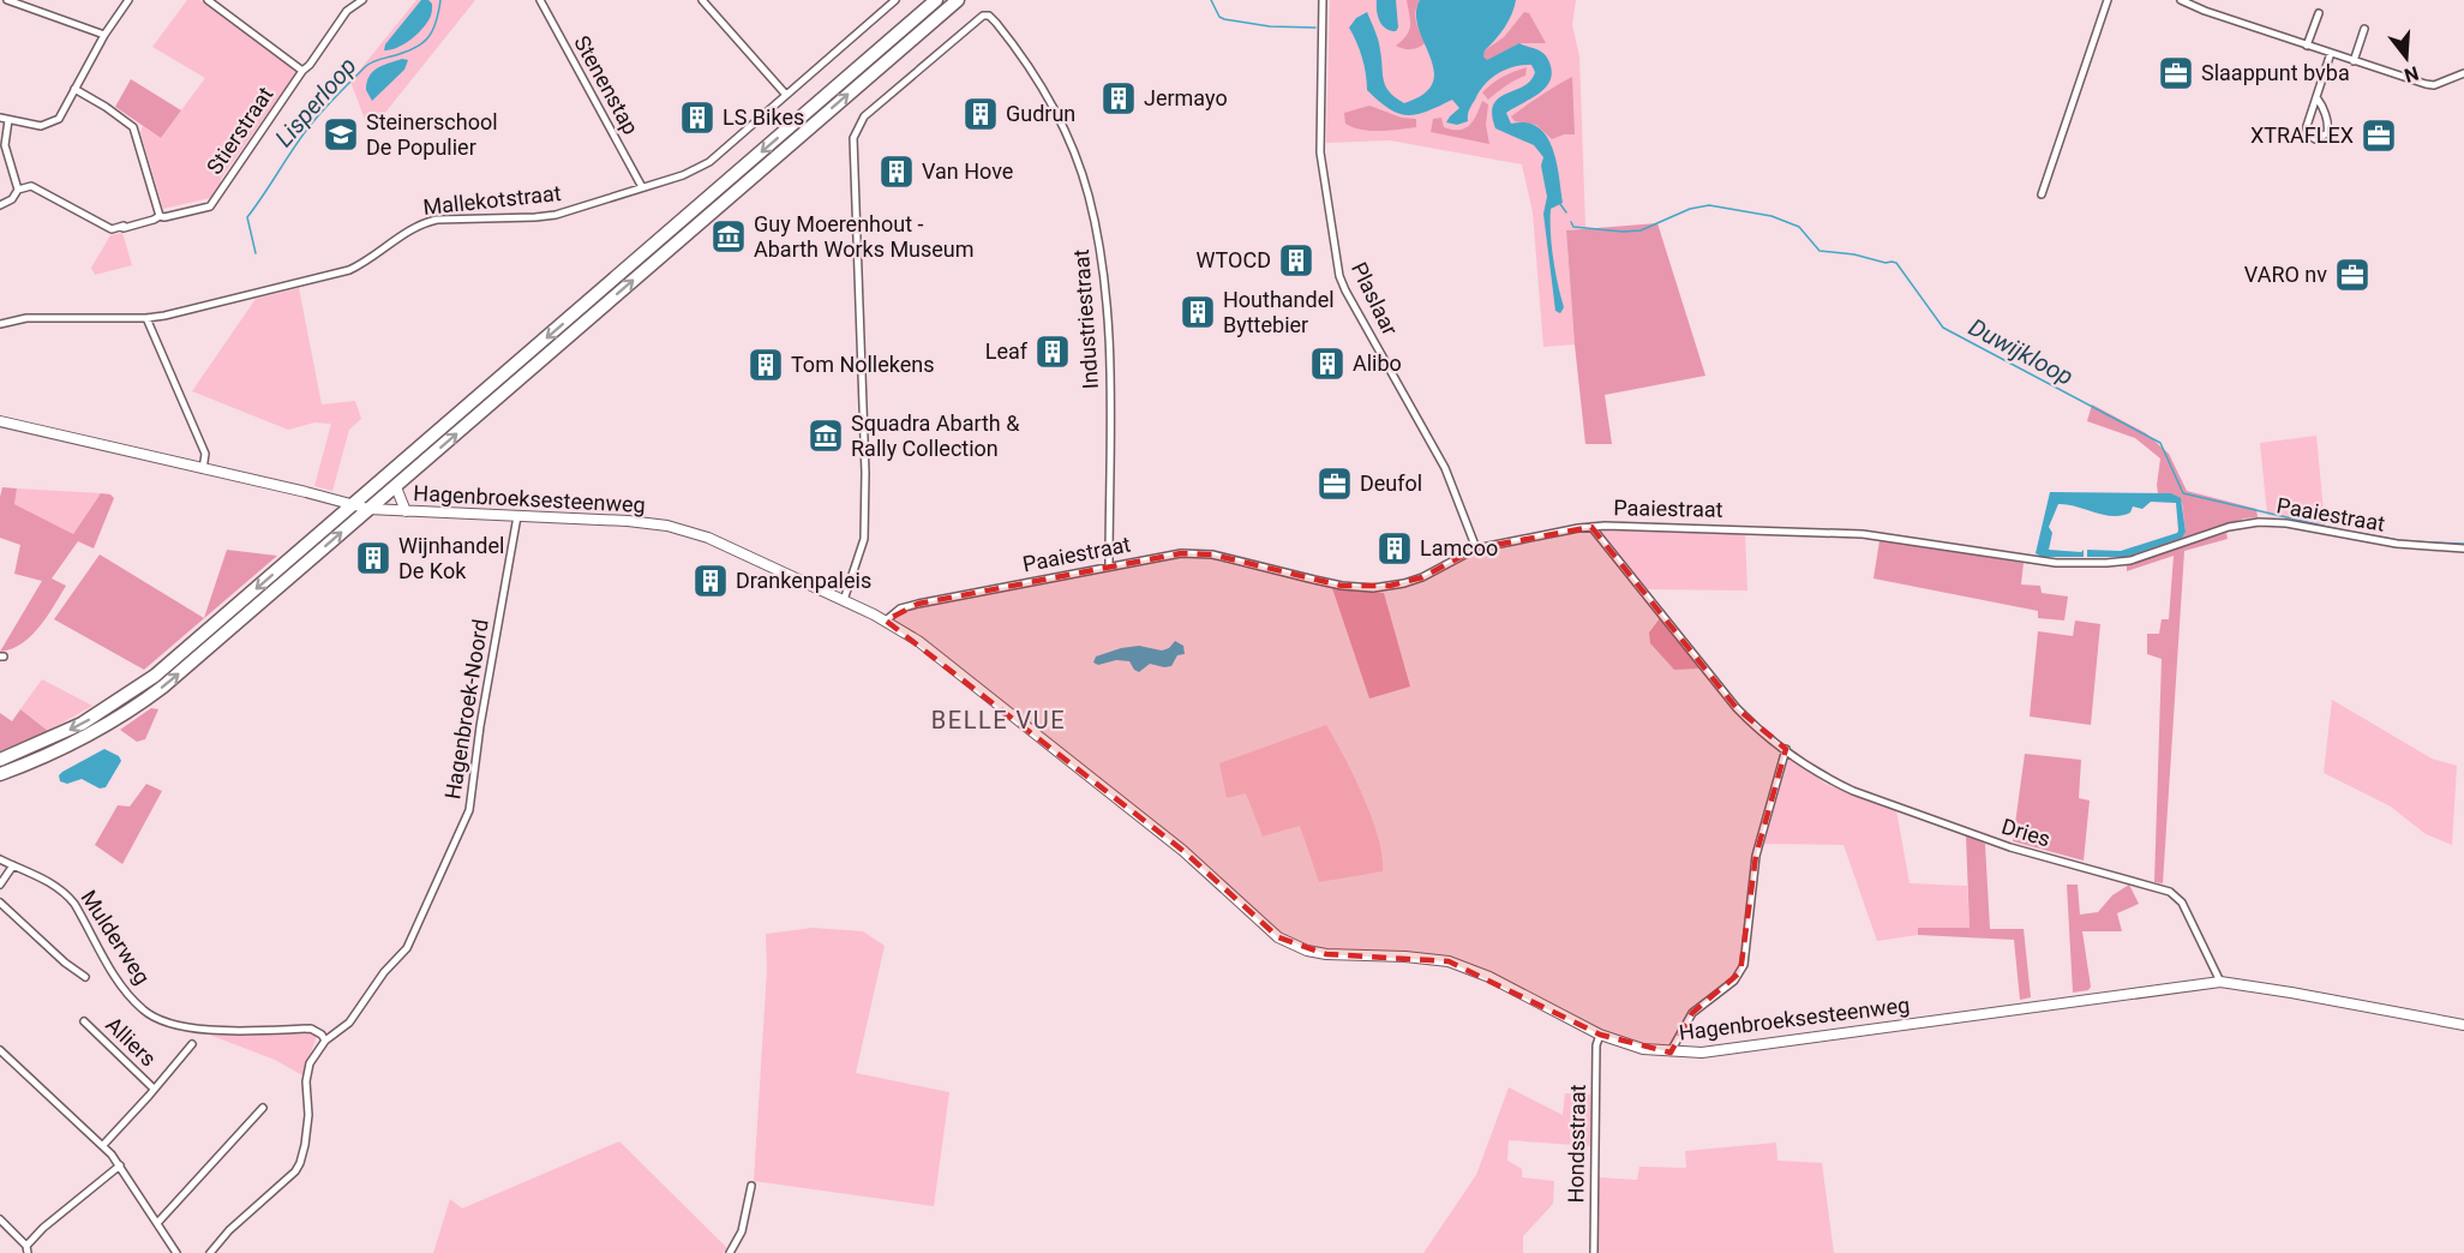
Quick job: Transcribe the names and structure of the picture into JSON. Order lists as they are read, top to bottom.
{
  "streets": {
    "street": [
      "Stenenstap",
      "Stierstraat",
      "Mallekotstraat",
      "Plaslaar",
      "Industriestraat",
      "Hagenbroeksesteenweg",
      "Paaiestraat",
      "Hagenbroek-Noord",
      "Dries",
      "Mulderweg",
      "Alliers",
      "Hondsstraat"
    ]
  },
  "crossings": [
    ["Stenenstap", "Mallekotstraat"],
    ["Plaslaar", "Paaiestraat"],
    ["Industriestraat", "Hagenbroeksesteenweg"],
    ["Industriestraat", "Paaiestraat"],
    ["Hagenbroeksesteenweg", "Paaiestraat"],
    ["Hagenbroeksesteenweg", "Hagenbroek-Noord"],
    ["Hagenbroeksesteenweg", "Dries"],
    ["Hagenbroeksesteenweg", "Hondsstraat"],
    ["Paaiestraat", "Dries"],
    ["Hagenbroek-Noord", "Mulderweg"]
  ],
  "districts": ["BELLE VUE"],
  "water": ["Lisperloop", "Duwijkloop"],
  "places": {
    "office": [
      "Slaappunt bvba",
      "XTRAFLEX",
      "VARO nv",
      "Deufol"
    ],
    "building": [
      "Jermayo",
      "Gudrun",
      "LS Bikes",
      "Van Hove",
      "WTOCD",
      "Houthandel Byttebier",
      "Leaf",
      "Alibo",
      "Tom Nollekens",
      "Lamcoo",
      "Wijnhandel De Kok",
      "Drankenpaleis"
    ],
    "school or university": ["Steinerschool De Populier"],
    "museum": ["Guy Moerenhout - Abarth Works Museum", "Squadra Abarth & Rally Collection"]
  },
  "north": "bottom"
}
